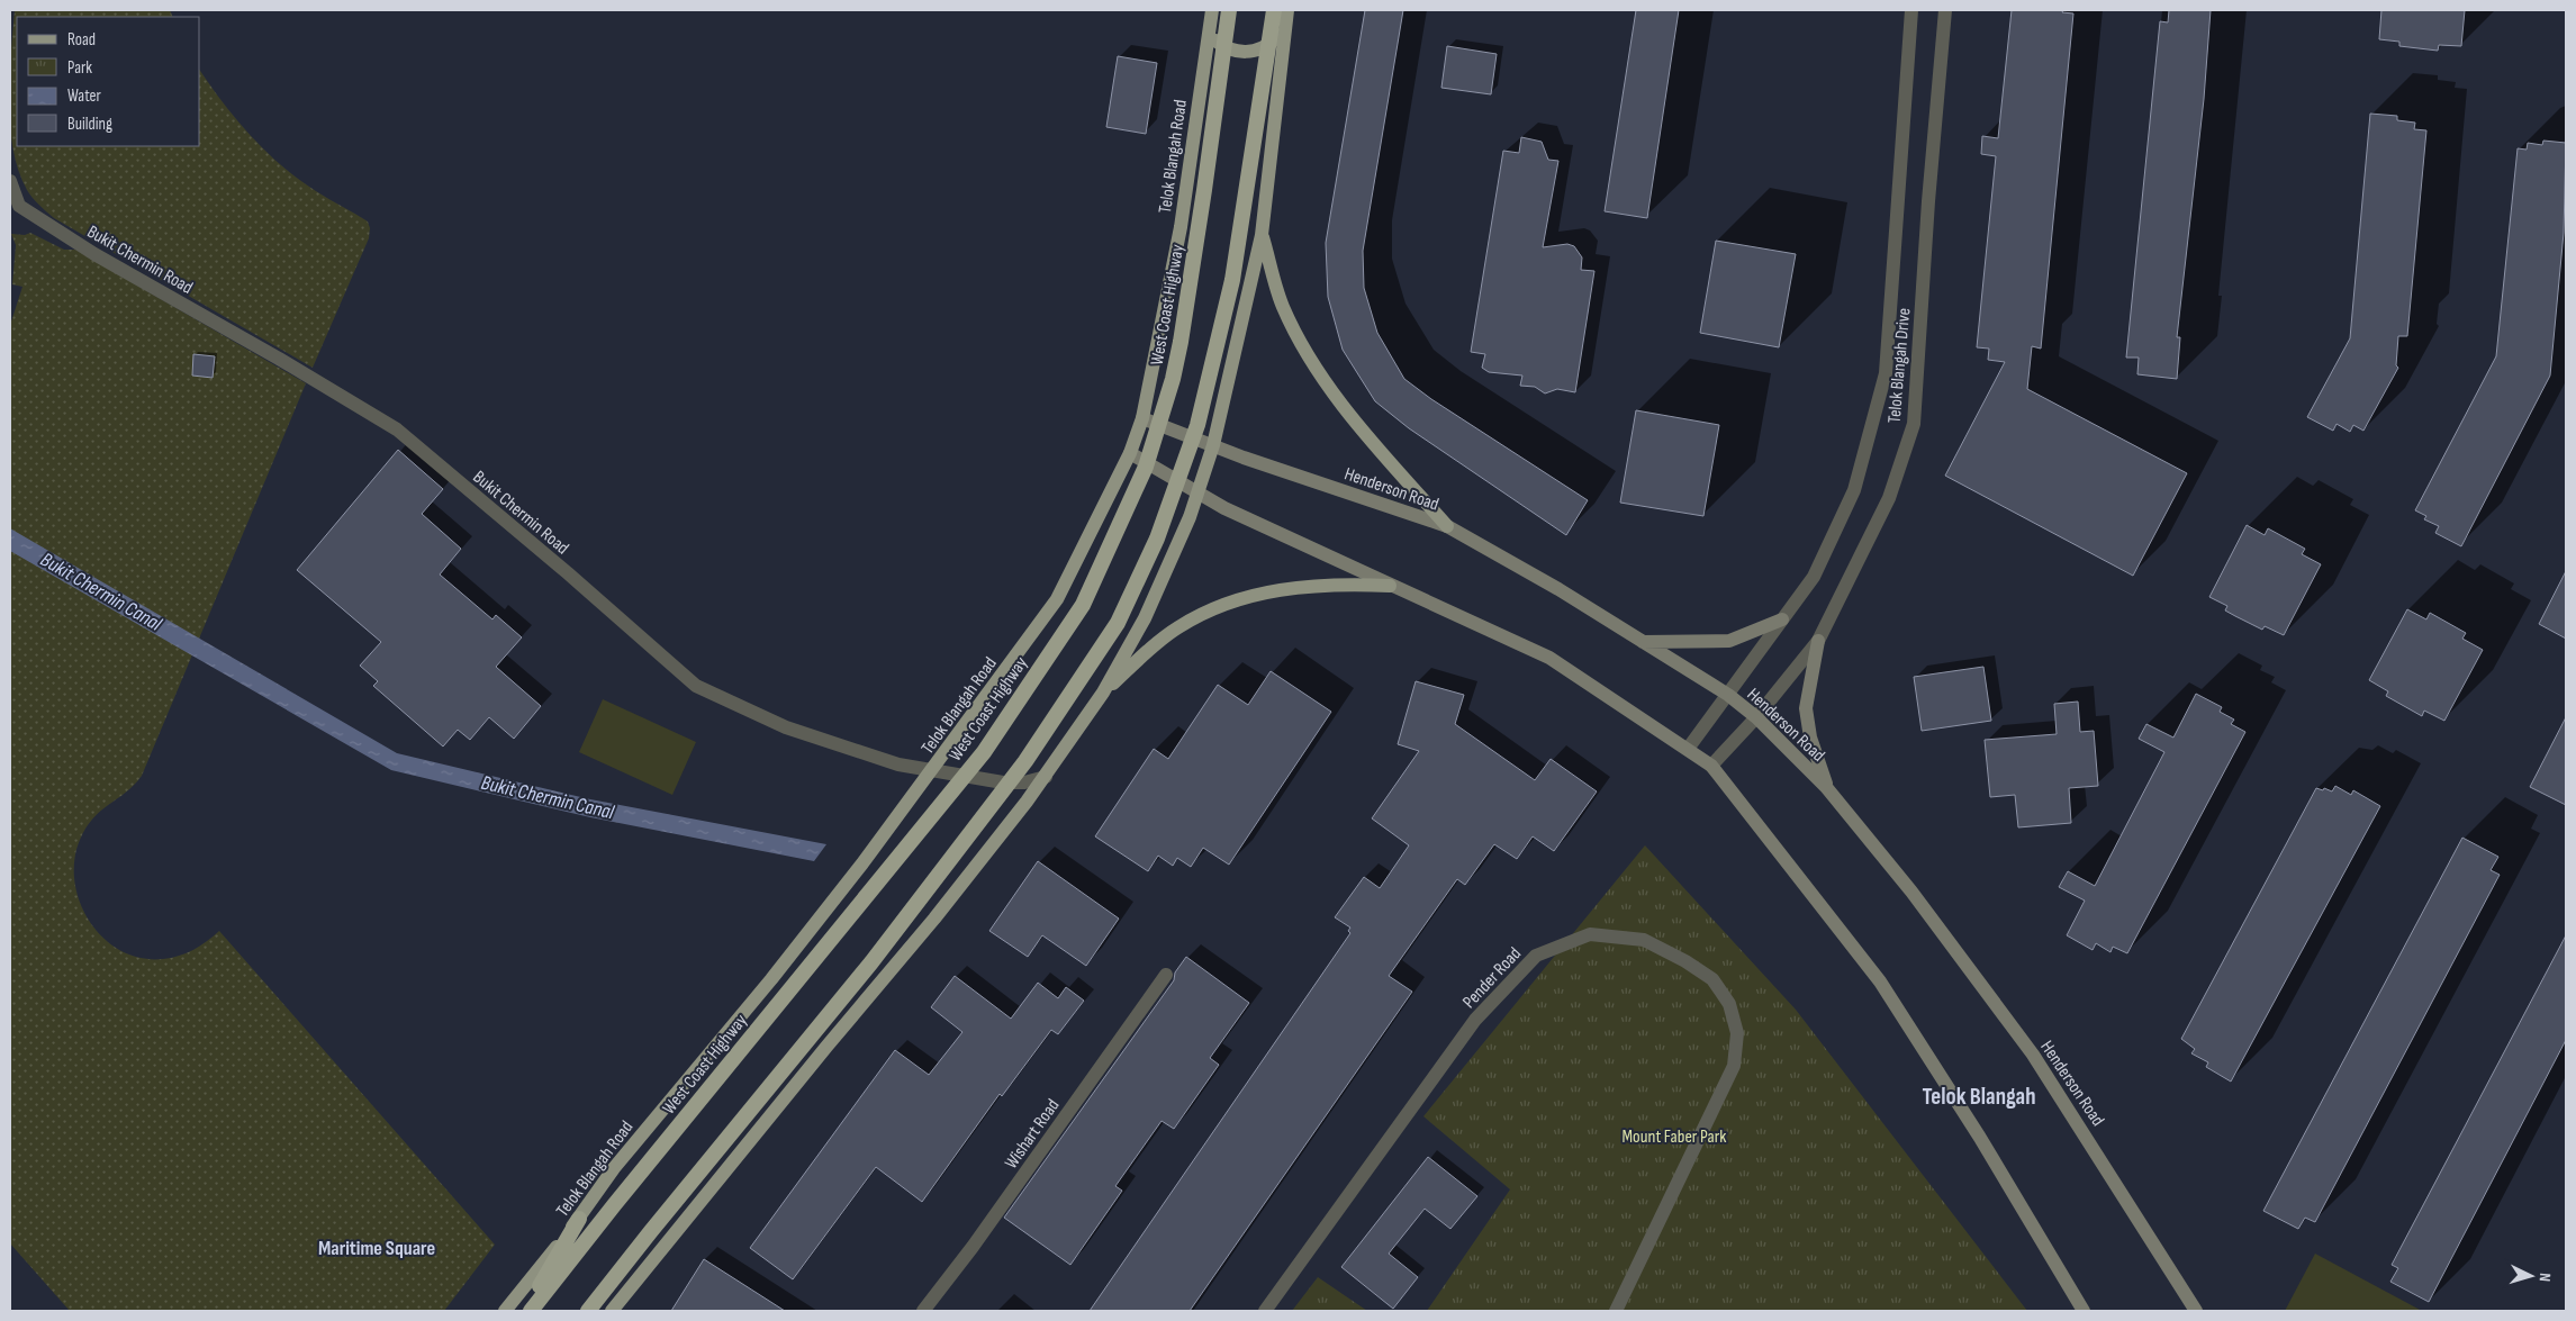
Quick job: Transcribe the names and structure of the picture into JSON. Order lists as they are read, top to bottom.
{
  "streets": {
    "highway": ["West Coast Highway"],
    "main road": ["Telok Blangah Road", "Henderson Road"],
    "street": [
      "Bukit Chermin Road",
      "Telok Blangah Drive",
      "Pender Road",
      "Wishart Road"
    ]
  },
  "crossings": [
    ["Telok Blangah Road", "Bukit Chermin Road"],
    ["Telok Blangah Road", "Henderson Road"],
    ["Telok Blangah Drive", "Henderson Road"]
  ],
  "districts": ["Telok Blangah", "Maritime Square"],
  "water": ["Bukit Chermin Canal"],
  "parks": ["Mount Faber Park"],
  "legend": [
    "Road",
    "Park",
    "Water",
    "Building"
  ],
  "north": "right"
}
